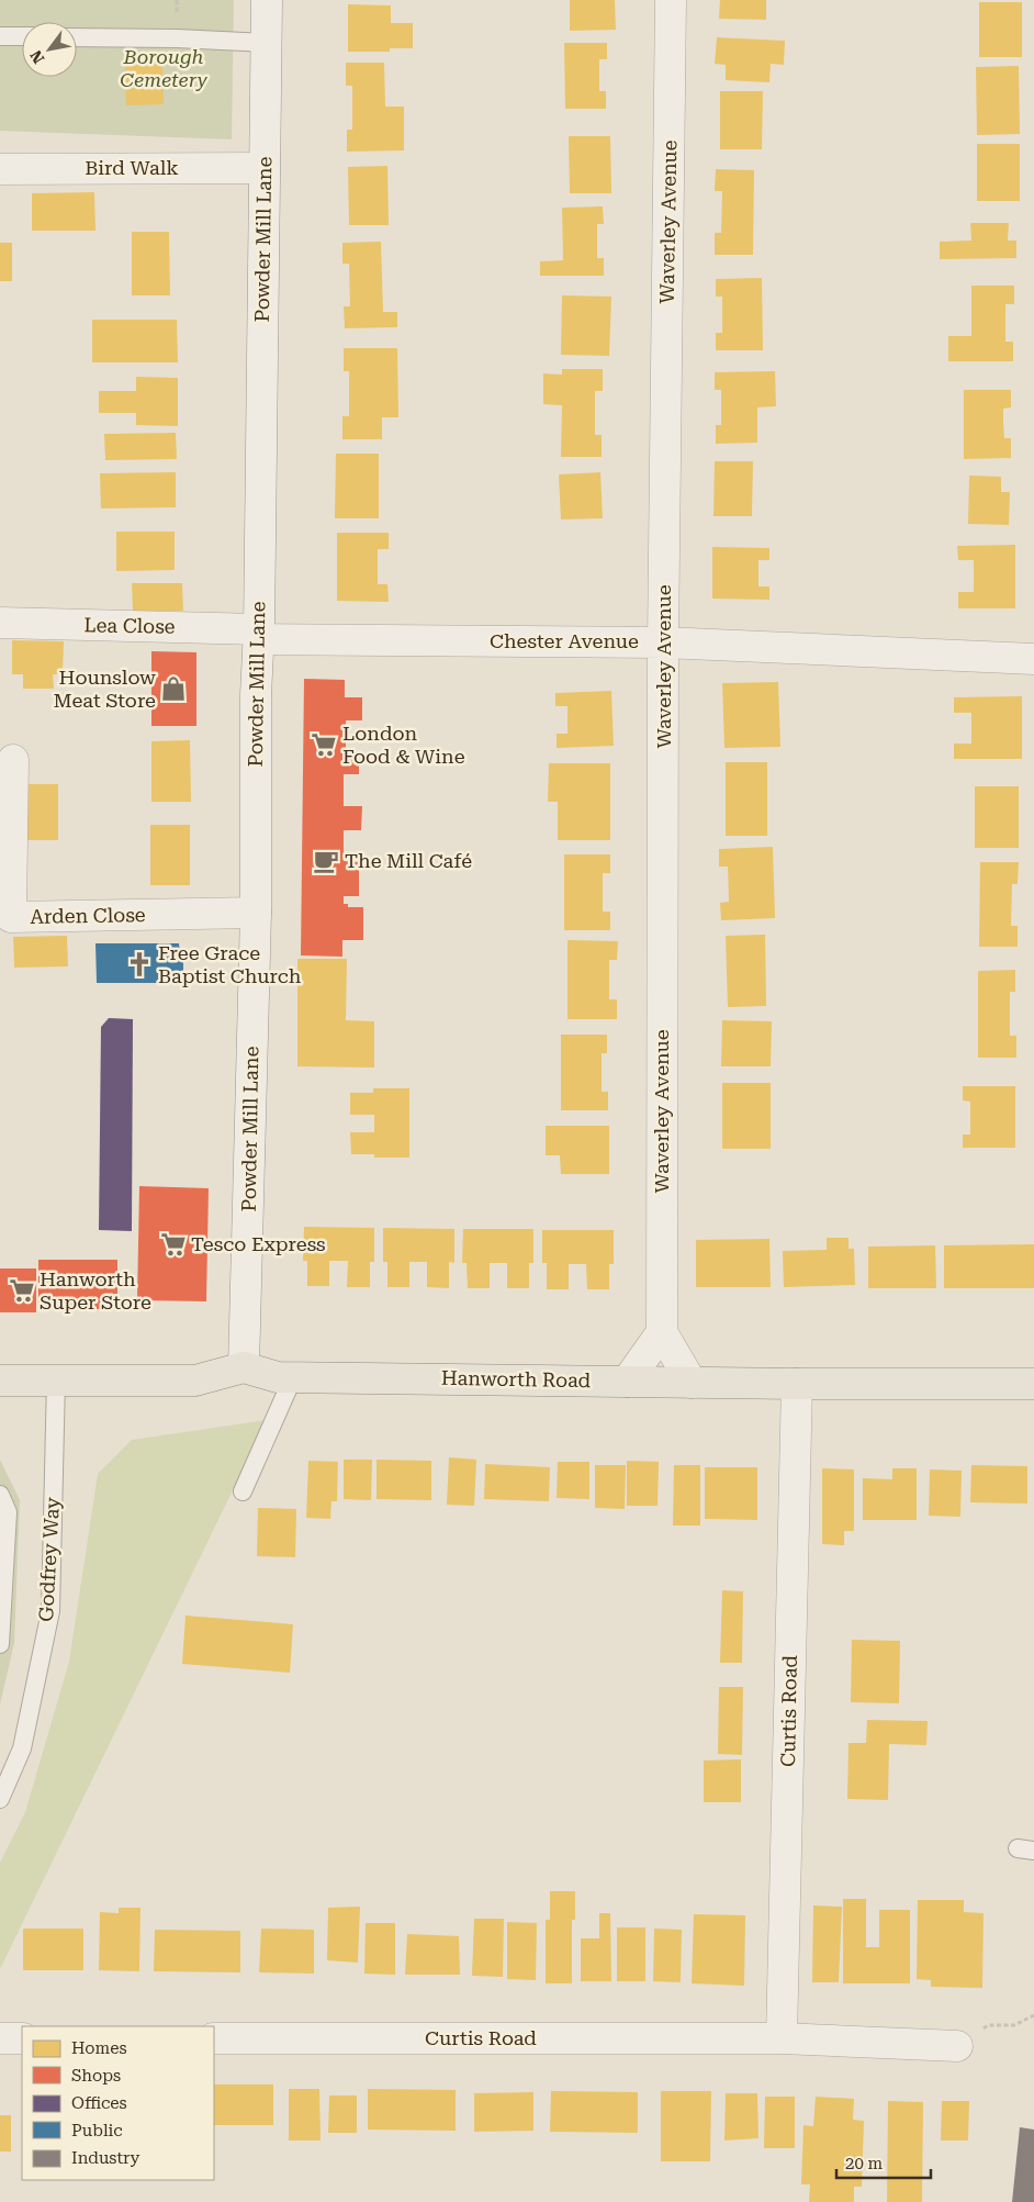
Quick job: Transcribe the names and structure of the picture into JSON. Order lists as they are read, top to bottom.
{
  "streets": {
    "main road": ["Hanworth Road"],
    "street": [
      "Bird Walk",
      "Waverley Avenue",
      "Powder Mill Lane",
      "Lea Close",
      "Chester Avenue",
      "Arden Close",
      "Curtis Road"
    ],
    "lane": ["Godfrey Way"]
  },
  "crossings": [
    ["Bird Walk", "Powder Mill Lane"],
    ["Waverley Avenue", "Chester Avenue"],
    ["Powder Mill Lane", "Lea Close"],
    ["Powder Mill Lane", "Chester Avenue"],
    ["Powder Mill Lane", "Arden Close"],
    ["Powder Mill Lane", "Hanworth Road"],
    ["Lea Close", "Chester Avenue"],
    ["Hanworth Road", "Curtis Road"]
  ],
  "parks": ["Borough Cemetery"],
  "places": {
    "shop": ["Hounslow Meat Store"],
    "supermarket": ["London Food & Wine", "Tesco Express", "Hanworth Super Store"],
    "cafe": ["The Mill Café"],
    "church": ["Free Grace Baptist Church"]
  },
  "legend": [
    "Homes",
    "Shops",
    "Offices",
    "Public",
    "Industry"
  ],
  "scale_bar": "20 m",
  "north": "bottom left"
}
